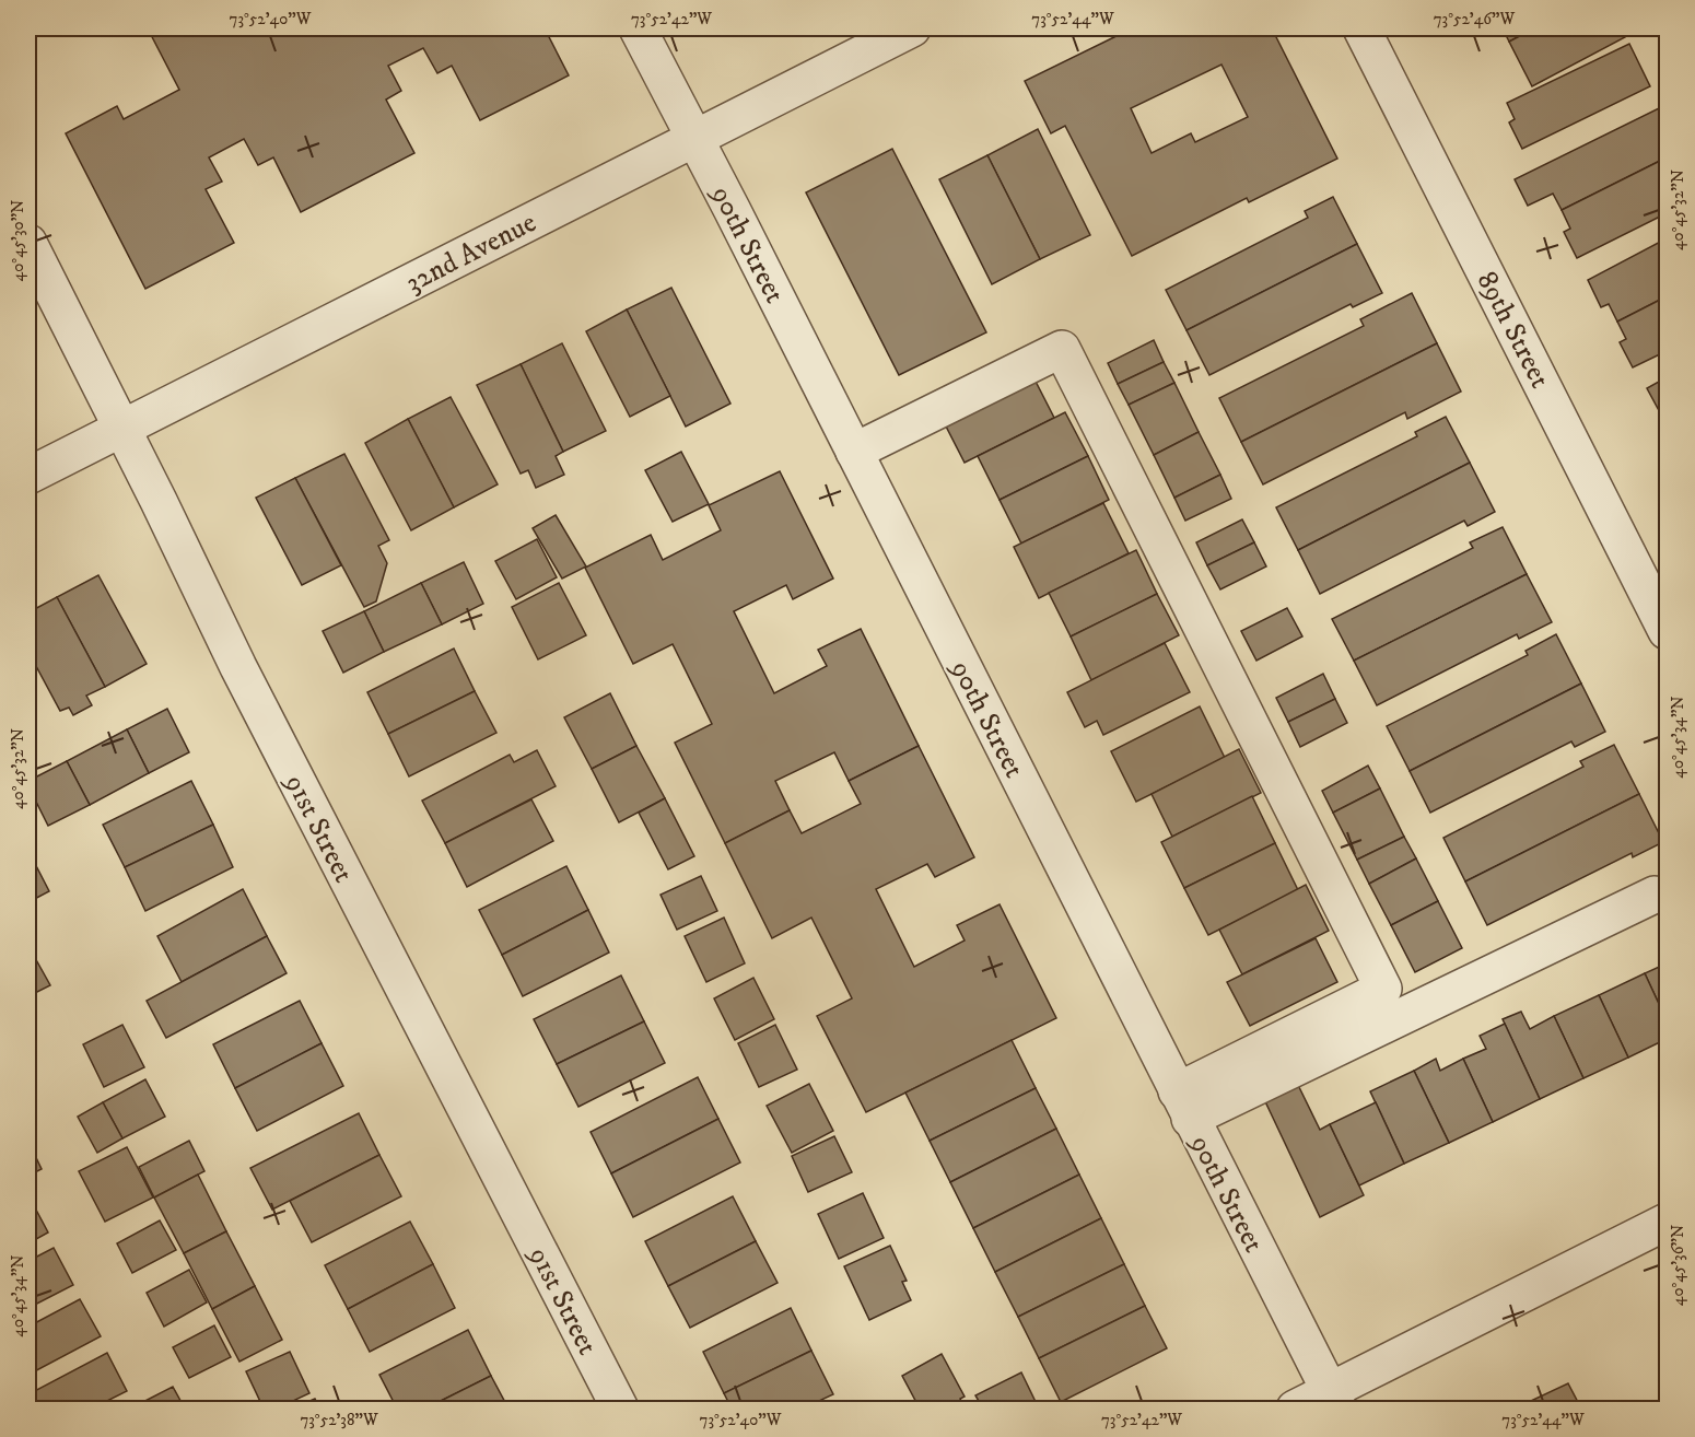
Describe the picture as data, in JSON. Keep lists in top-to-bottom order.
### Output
{
  "streets": {
    "street": [
      "90th Street",
      "32nd Avenue",
      "89th Street",
      "91st Street"
    ]
  },
  "crossings": [
    ["90th Street", "32nd Avenue"],
    ["32nd Avenue", "91st Street"]
  ],
  "coordinates": [
    "73°52'40\"W",
    "73°52'42\"W",
    "73°52'44\"W",
    "73°52'46\"W",
    "40°45'32\"N",
    "40°45'30\"N",
    "40°45'34\"N",
    "40°45'36\"N",
    "73°52'38\"W"
  ]
}
